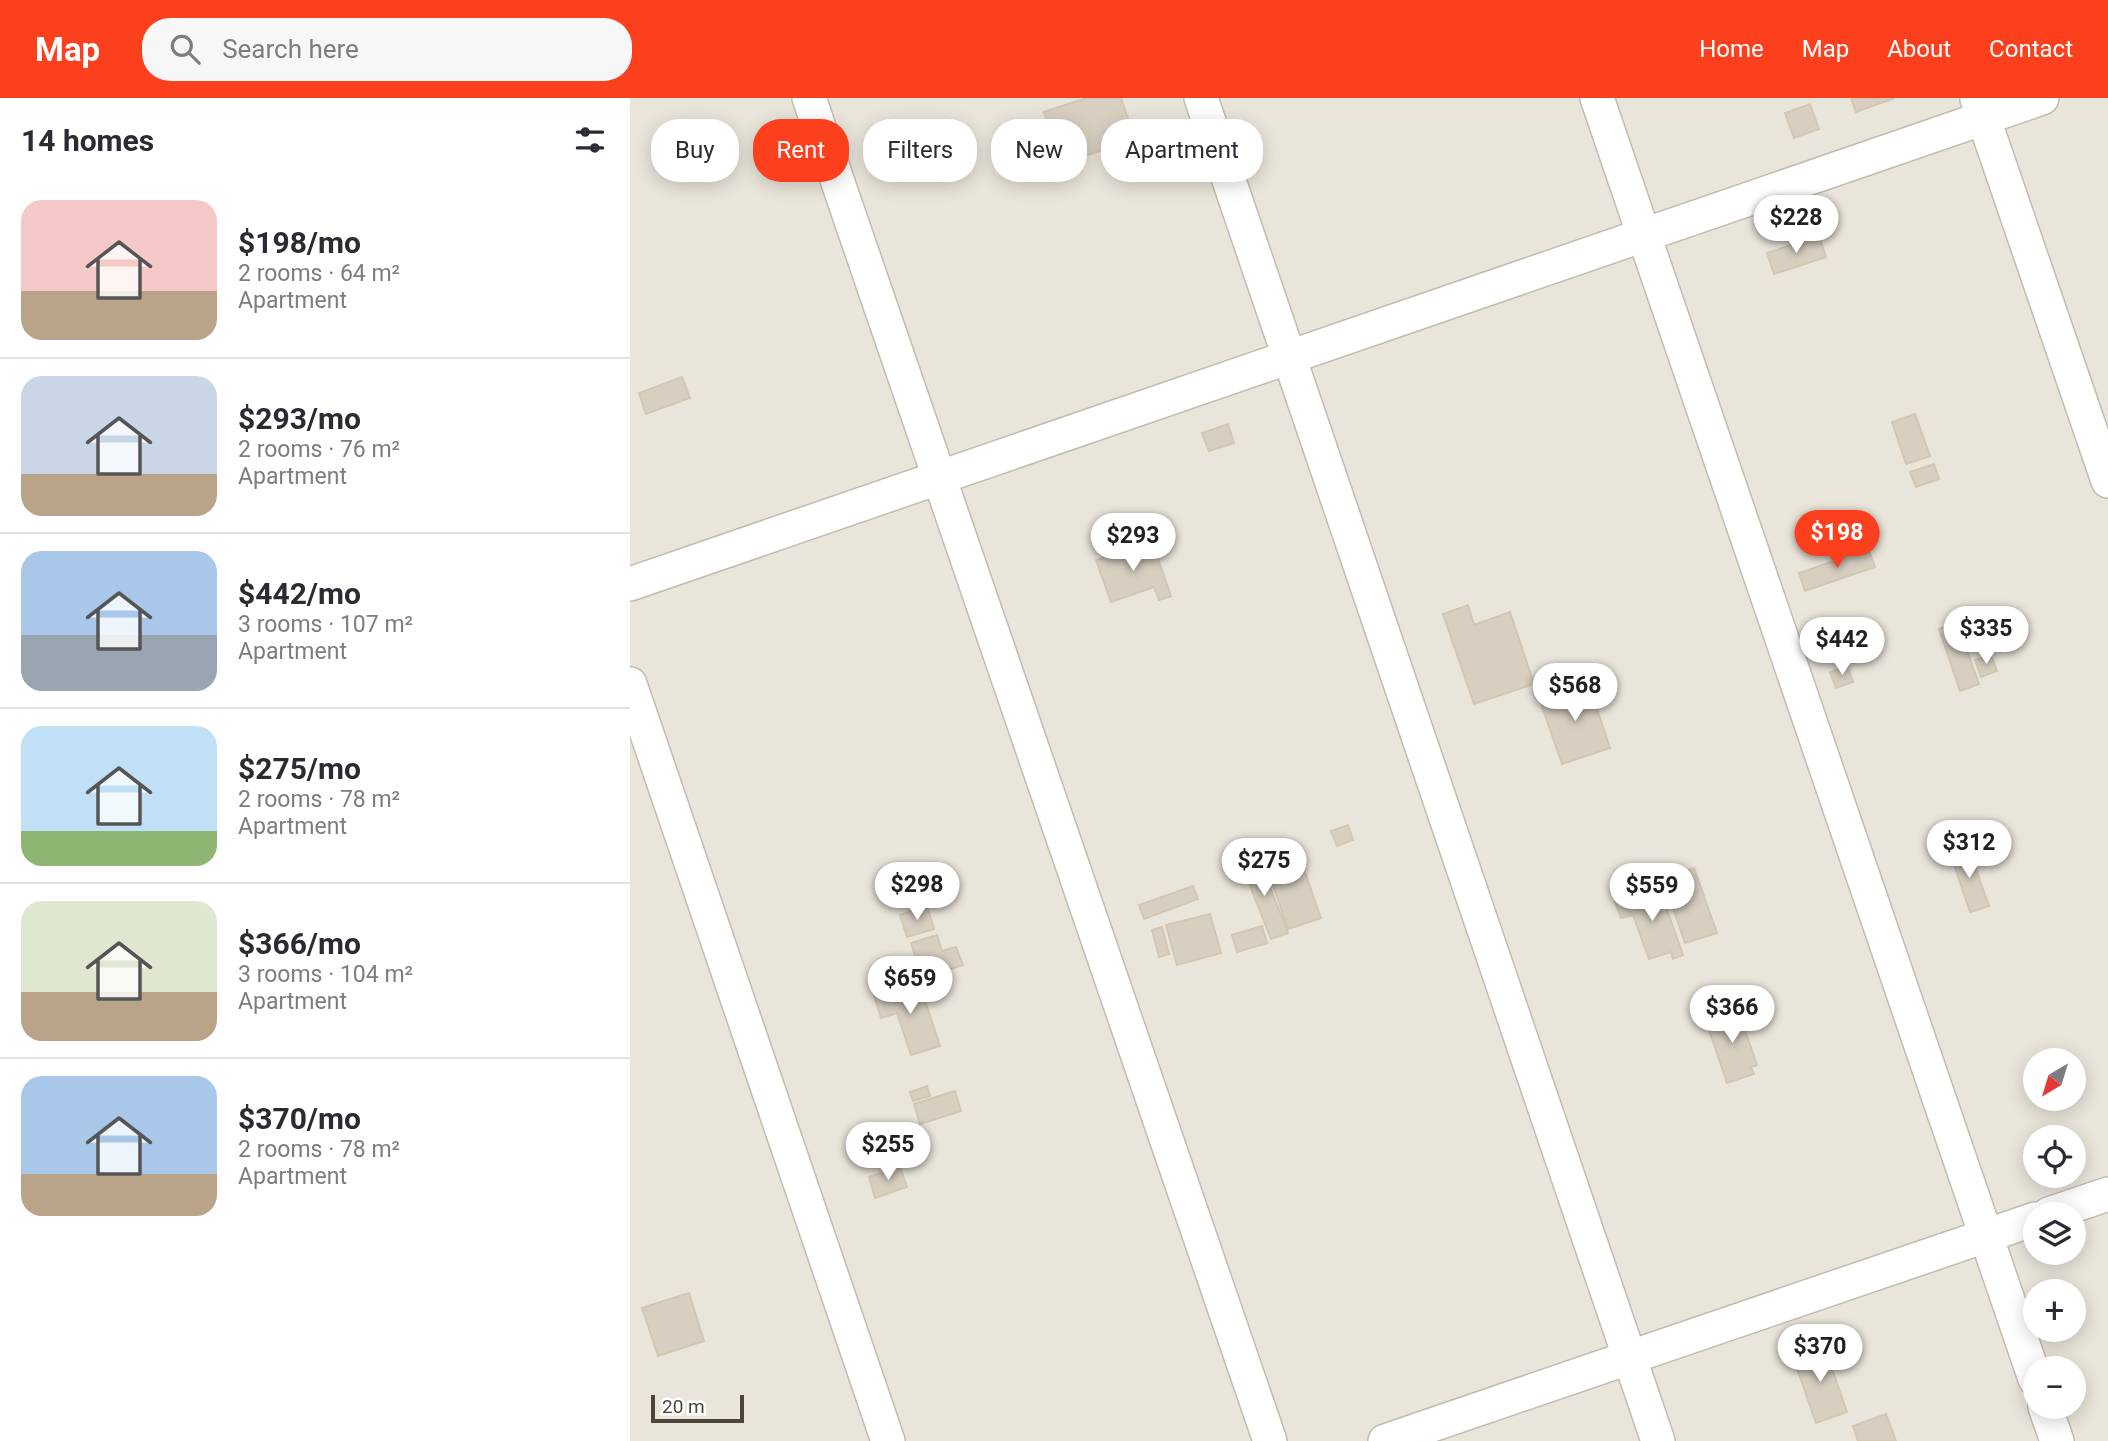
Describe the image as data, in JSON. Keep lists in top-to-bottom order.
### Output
{
  "scale_bar": "20 m",
  "north": "bottom left",
  "page": {
    "header": "Map",
    "search": "Search here",
    "nav": [
      "Home",
      "Map",
      "About",
      "Contact"
    ],
    "heading": "14 homes",
    "chip": [
      "Buy",
      "Rent",
      "Filters",
      "New",
      "Apartment"
    ],
    "list": [
      {
        "name": "$198/mo",
        "note": "2 rooms · 64 m² · Apartment"
      },
      {
        "name": "$293/mo",
        "note": "2 rooms · 76 m² · Apartment"
      },
      {
        "name": "$442/mo",
        "note": "3 rooms · 107 m² · Apartment"
      },
      {
        "name": "$275/mo",
        "note": "2 rooms · 78 m² · Apartment"
      },
      {
        "name": "$366/mo",
        "note": "3 rooms · 104 m² · Apartment"
      },
      {
        "name": "$370/mo",
        "note": "2 rooms · 78 m² · Apartment"
      }
    ],
    "price": [
      "$228",
      "$198",
      "$293",
      "$335",
      "$442",
      "$568",
      "$312",
      "$275",
      "$298",
      "$559",
      "$659",
      "$366",
      "$255",
      "$370"
    ],
    "map_buttons": ["+", "−"],
    "scale": "20 m"
  }
}
